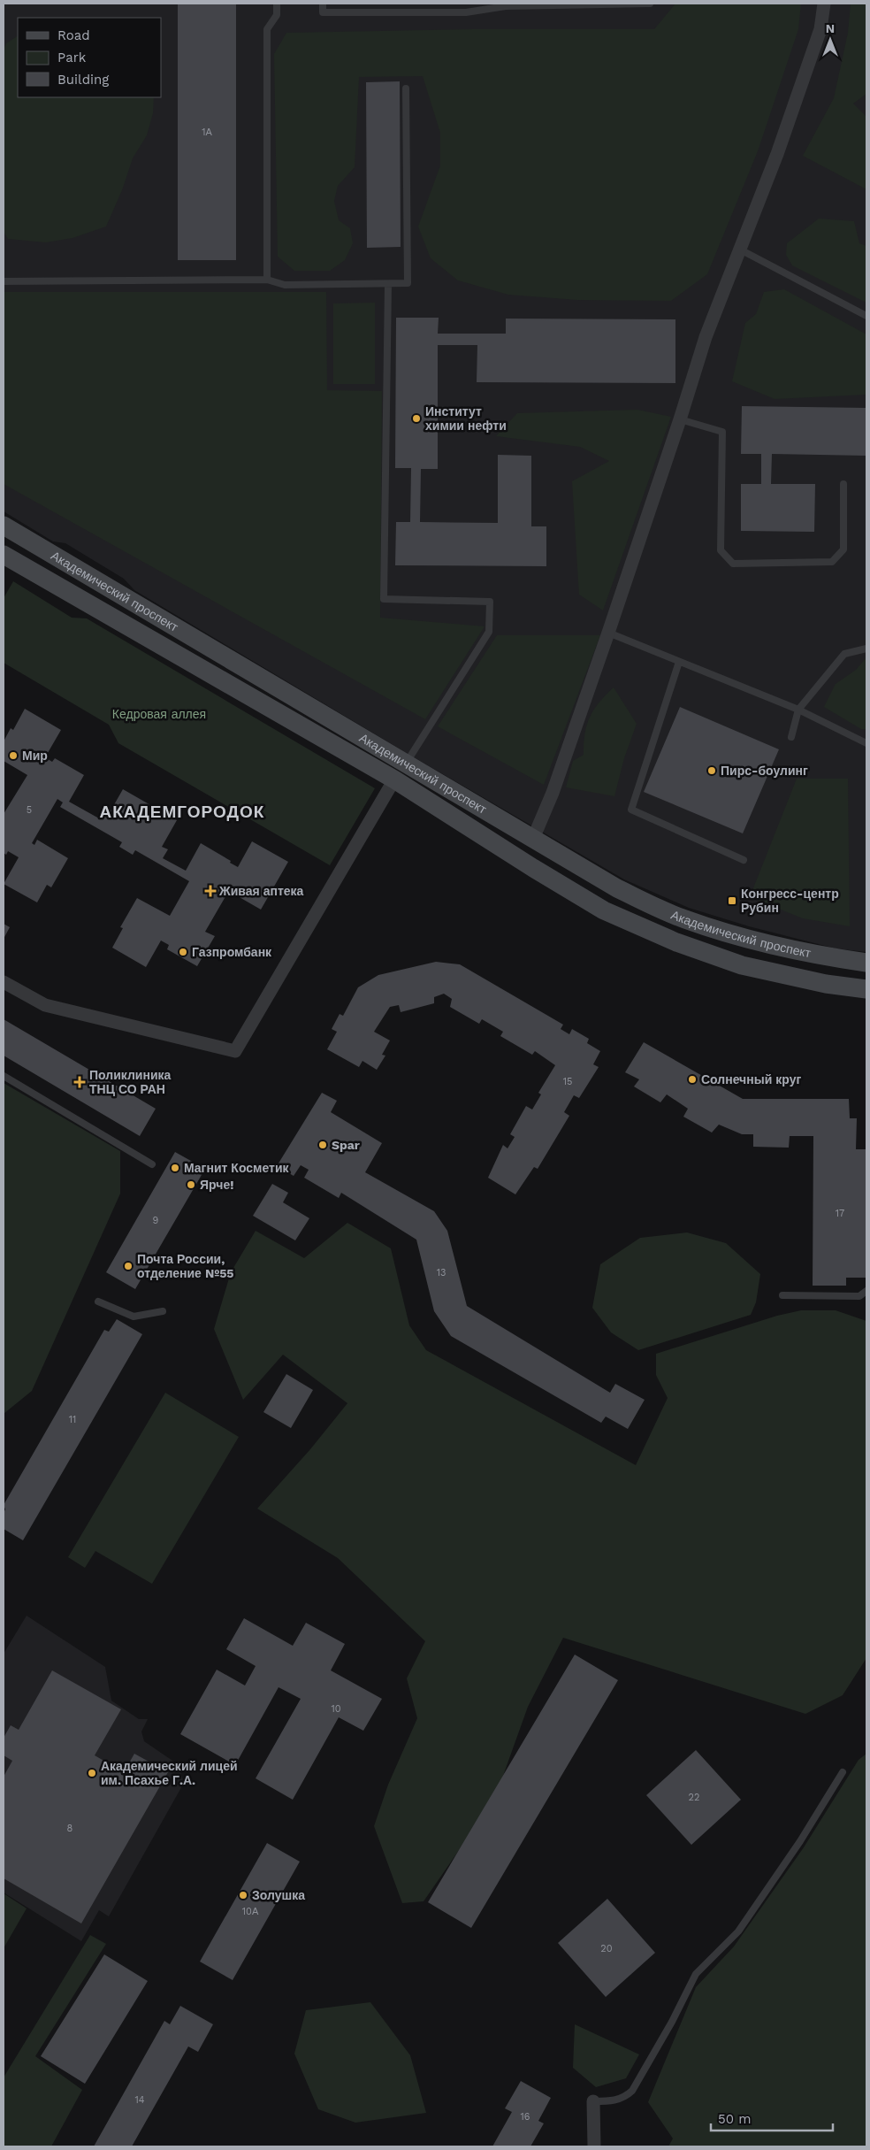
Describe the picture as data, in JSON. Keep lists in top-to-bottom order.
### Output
{
  "streets": {
    "main road": ["Академический проспект"]
  },
  "districts": ["АКАДЕМГОРОДОК"],
  "parks": ["Кедровая аллея"],
  "places": {
    "other": [
      "Институт химии нефти",
      "Мир",
      "Пирс-боулинг",
      "Газпромбанк",
      "Солнечный круг",
      "Spar",
      "Магнит Косметик",
      "Ярче!",
      "Почта России, отделение №55",
      "Академический лицей им. Псахье Г.А.",
      "Золушка"
    ],
    "health": ["Живая аптека", "Поликлиника ТНЦ СО РАН"],
    "transit": ["Конгресс-центр Рубин"]
  },
  "house_numbers": [
    "1А",
    "5",
    "15",
    "17",
    "9",
    "13",
    "11",
    "10",
    "22",
    "8",
    "10А",
    "20",
    "14",
    "16"
  ],
  "legend": ["Road", "Park", "Building"],
  "scale_bar": "50 m",
  "north": "top"
}
